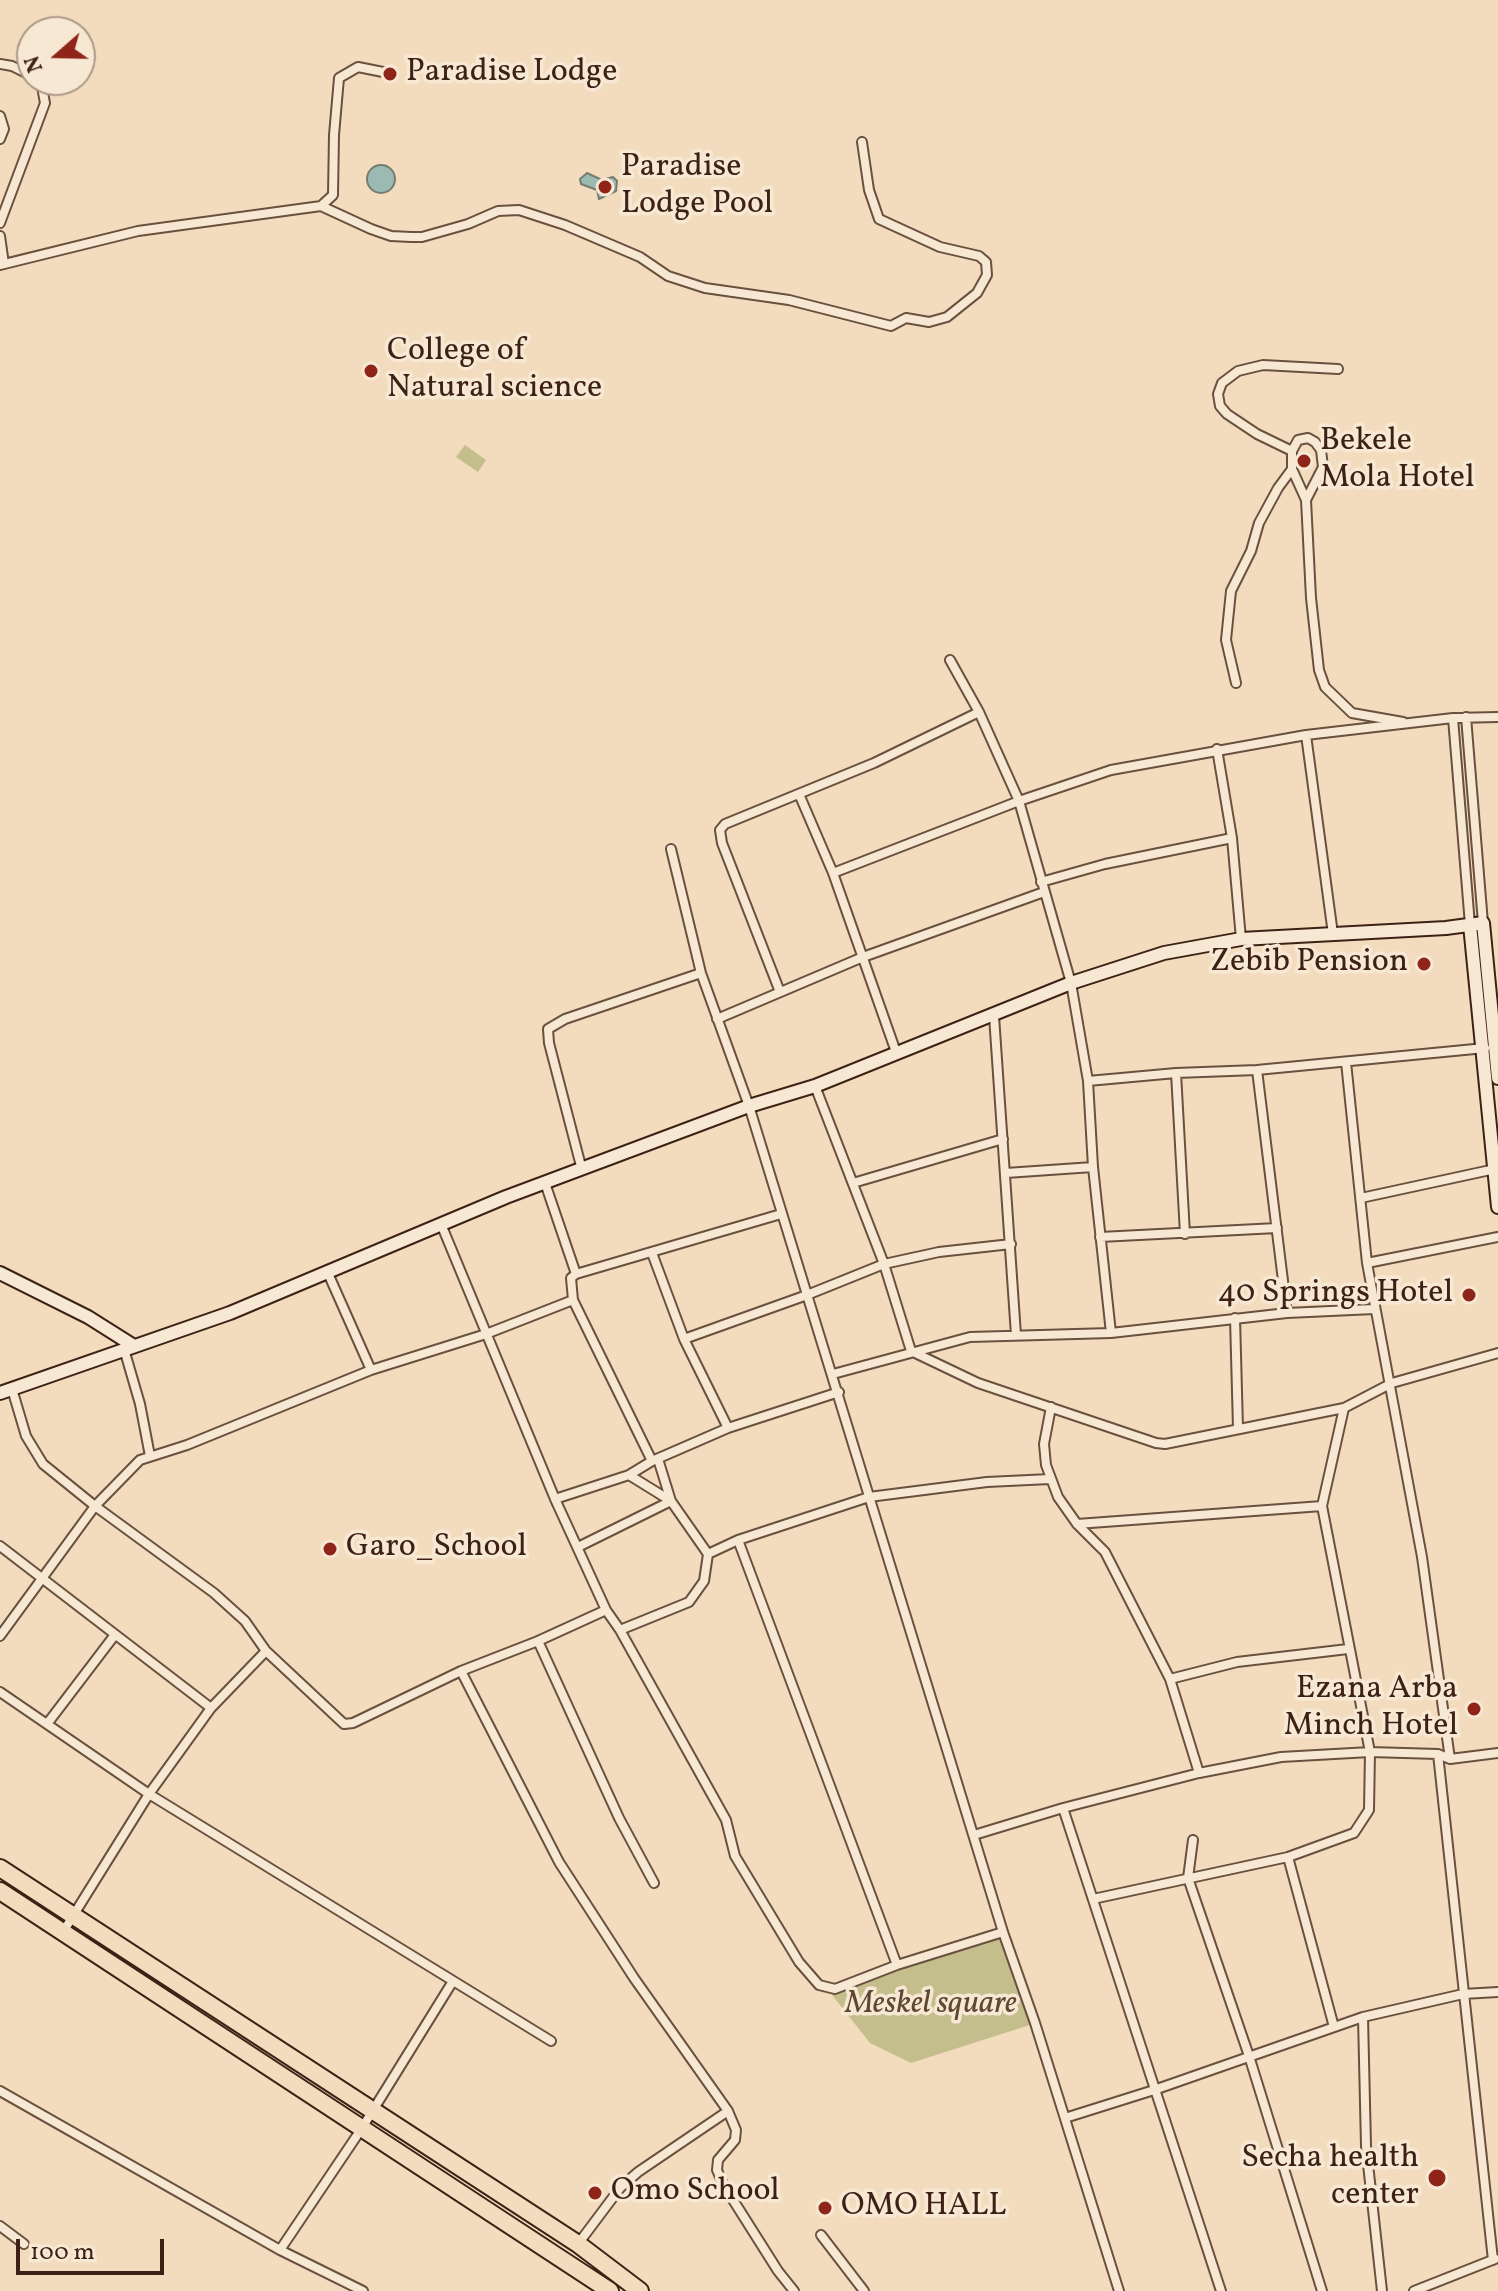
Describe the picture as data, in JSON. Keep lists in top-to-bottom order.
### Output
{
  "parks": ["Meskel square"],
  "places": [
    "Paradise Lodge",
    "Paradise Lodge Pool",
    "College of Natural science",
    "Bekele Mola Hotel",
    "Zebib Pension",
    "40 Springs Hotel",
    "Garo_School",
    "Ezana Arba Minch Hotel",
    "Secha health center",
    "Omo School",
    "OMO HALL"
  ],
  "scale_bar": "100 m",
  "north": "left"
}
